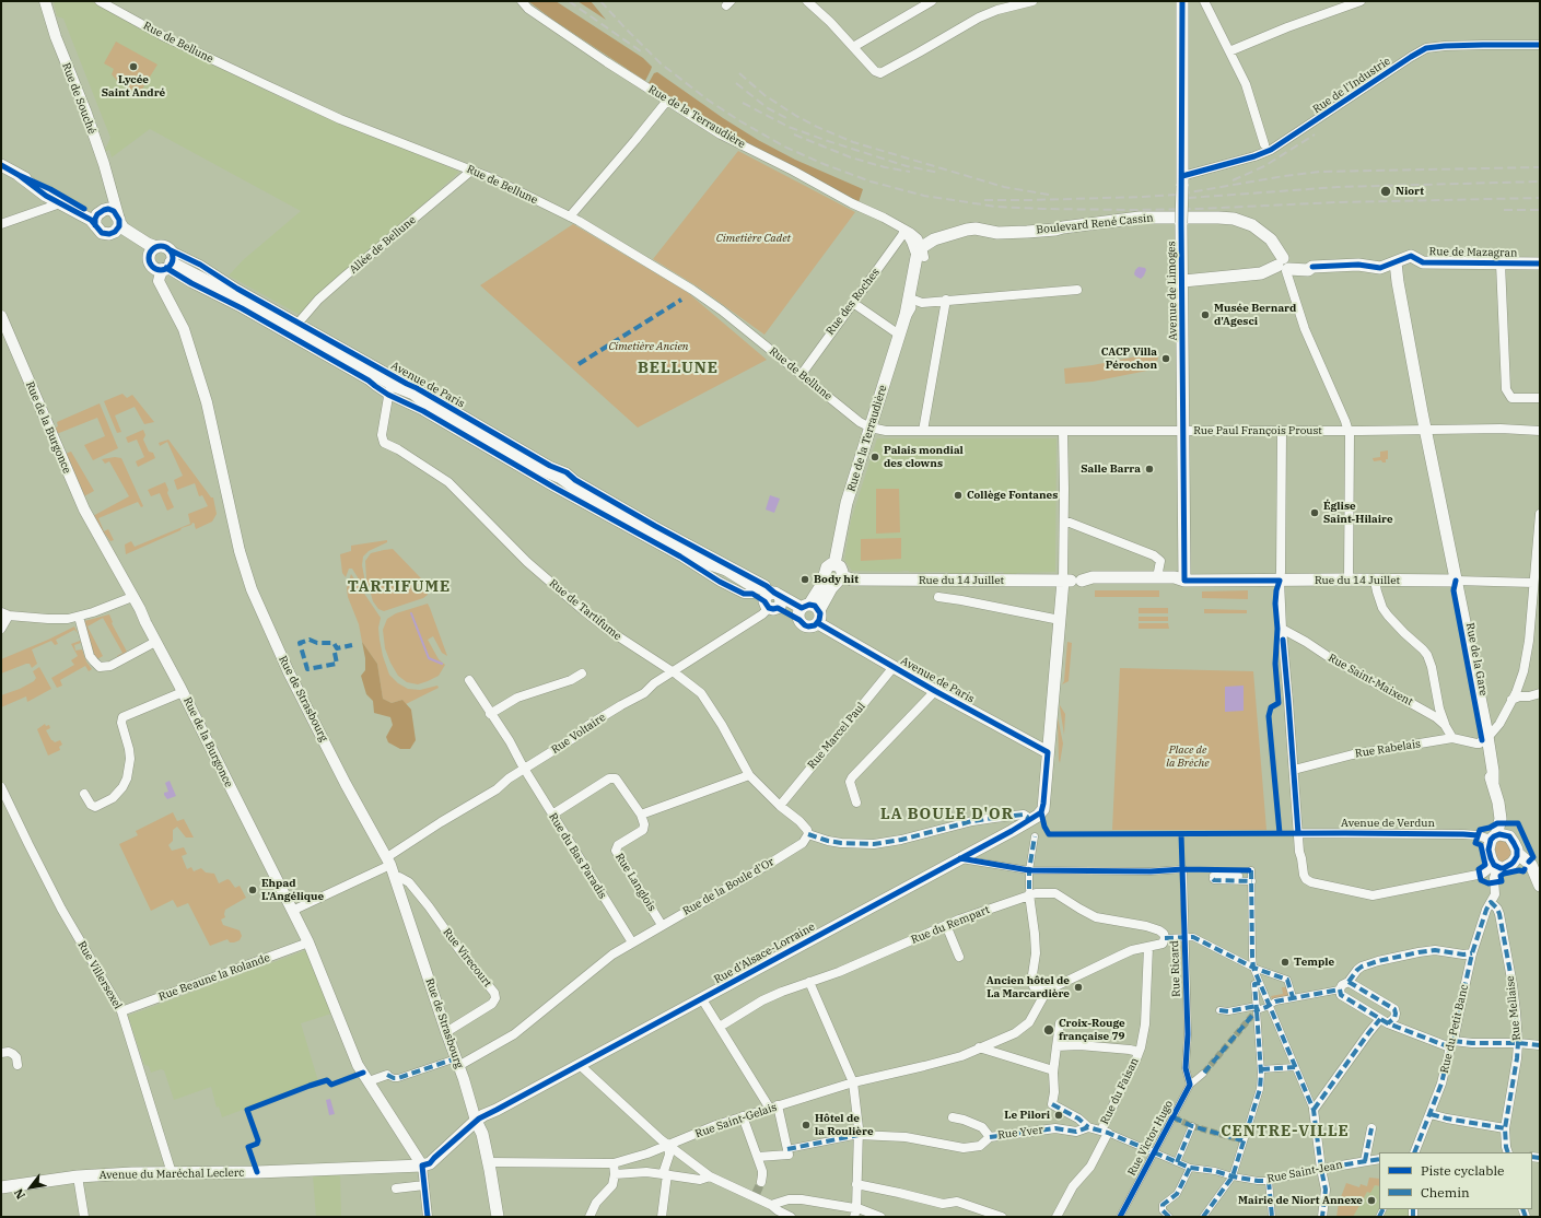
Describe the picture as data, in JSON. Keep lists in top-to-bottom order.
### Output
{
  "streets": {
    "main road": [
      "Rue de la Terraudière",
      "Boulevard René Cassin",
      "Rue de Mazagran",
      "Avenue de Limoges",
      "Avenue de Paris",
      "Rue du 14 Juillet",
      "Rue de la Gare",
      "Rue d'Alsace-Lorraine",
      "Avenue du Maréchal Leclerc"
    ],
    "street": [
      "Rue de Bellune",
      "Rue de l'Industrie",
      "Rue de Souché",
      "Allée de Bellune",
      "Rue des Roches",
      "Rue de la Burgonce",
      "Rue Paul François Proust",
      "Rue de Tartifume",
      "Rue Saint-Maixent",
      "Rue de Strasbourg",
      "Rue Voltaire",
      "Rue Marcel Paul",
      "Rue Rabelais",
      "Avenue de Verdun",
      "Rue du Bas Paradis",
      "Rue Langlois",
      "Rue de la Boule d'Or",
      "Rue du Rempart",
      "Rue Virecourt",
      "Rue Ricard",
      "Rue Villersexel",
      "Rue Beaune la Rolande",
      "Rue Mellaise",
      "Rue du Petit Banc",
      "Rue du Faisan",
      "Rue Saint-Gelais",
      "Rue Yver",
      "Rue Victor Hugo",
      "Rue Saint-Jean"
    ]
  },
  "crossings": [
    ["Rue de Bellune", "Rue de la Terraudière"],
    ["Rue de Bellune", "Allée de Bellune"],
    ["Rue de Bellune", "Rue des Roches"],
    ["Rue de Bellune", "Rue Paul François Proust"],
    ["Rue de l'Industrie", "Avenue de Limoges"],
    ["Rue de la Terraudière", "Boulevard René Cassin"],
    ["Rue de la Terraudière", "Rue des Roches"],
    ["Rue de la Terraudière", "Rue Paul François Proust"],
    ["Rue de la Terraudière", "Rue du 14 Juillet"],
    ["Boulevard René Cassin", "Rue de Mazagran"],
    ["Allée de Bellune", "Avenue de Paris"],
    ["Rue de Mazagran", "Avenue de Limoges"],
    ["Rue de Mazagran", "Rue de la Gare"],
    ["Avenue de Limoges", "Rue Paul François Proust"],
    ["Avenue de Limoges", "Rue du 14 Juillet"],
    ["Avenue de Paris", "Rue de Tartifume"],
    ["Avenue de Paris", "Rue de Strasbourg"],
    ["Avenue de Paris", "Rue Voltaire"],
    ["Avenue de Paris", "Rue Marcel Paul"],
    ["Avenue de Paris", "Rue d'Alsace-Lorraine"],
    ["Rue de la Burgonce", "Rue Voltaire"],
    ["Rue de la Burgonce", "Rue d'Alsace-Lorraine"],
    ["Rue de la Burgonce", "Rue Beaune la Rolande"],
    ["Rue de la Burgonce", "Avenue du Maréchal Leclerc"],
    ["Rue Paul François Proust", "Rue de la Gare"],
    ["Rue du 14 Juillet", "Rue de la Gare"],
    ["Rue de Tartifume", "Rue Voltaire"],
    ["Rue de Tartifume", "Rue Marcel Paul"],
    ["Rue de Tartifume", "Rue de la Boule d'Or"],
    ["Rue de la Gare", "Rue Rabelais"],
    ["Rue de la Gare", "Avenue de Verdun"],
    ["Rue Saint-Maixent", "Rue Rabelais"],
    ["Rue de Strasbourg", "Rue Voltaire"],
    ["Rue de Strasbourg", "Rue de la Boule d'Or"],
    ["Rue de Strasbourg", "Rue d'Alsace-Lorraine"],
    ["Rue de Strasbourg", "Rue Virecourt"],
    ["Rue Voltaire", "Rue du Bas Paradis"],
    ["Rue du Bas Paradis", "Rue de la Boule d'Or"],
    ["Rue Langlois", "Rue de la Boule d'Or"],
    ["Rue d'Alsace-Lorraine", "Avenue du Maréchal Leclerc"],
    ["Rue Ricard", "Rue Victor Hugo"],
    ["Rue Villersexel", "Rue Beaune la Rolande"],
    ["Rue Villersexel", "Avenue du Maréchal Leclerc"],
    ["Rue Mellaise", "Rue du Petit Banc"],
    ["Rue du Faisan", "Rue Yver"],
    ["Rue du Faisan", "Rue Saint-Jean"],
    ["Rue Yver", "Rue Saint-Jean"],
    ["Rue Victor Hugo", "Rue Saint-Jean"]
  ],
  "districts": [
    "BELLUNE",
    "TARTIFUME",
    "LA BOULE D'OR",
    "CENTRE-VILLE"
  ],
  "parks": ["Cimetière Cadet", "Cimetière Ancien", "Place de la Brèche"],
  "places": [
    "Lycée Saint André",
    "Niort",
    "Musée Bernard d'Agesci",
    "CACP Villa Pérochon",
    "Palais mondial des clowns",
    "Salle Barra",
    "Collège Fontanes",
    "Église Saint-Hilaire",
    "Body hit",
    "Ehpad L'Angélique",
    "Temple",
    "Ancien hôtel de La Marcardière",
    "Croix-Rouge française 79",
    "Le Pilori",
    "Hôtel de la Roulière",
    "Mairie de Niort Annexe"
  ],
  "legend": ["Piste cyclable", "Chemin"],
  "north": "bottom left"
}
